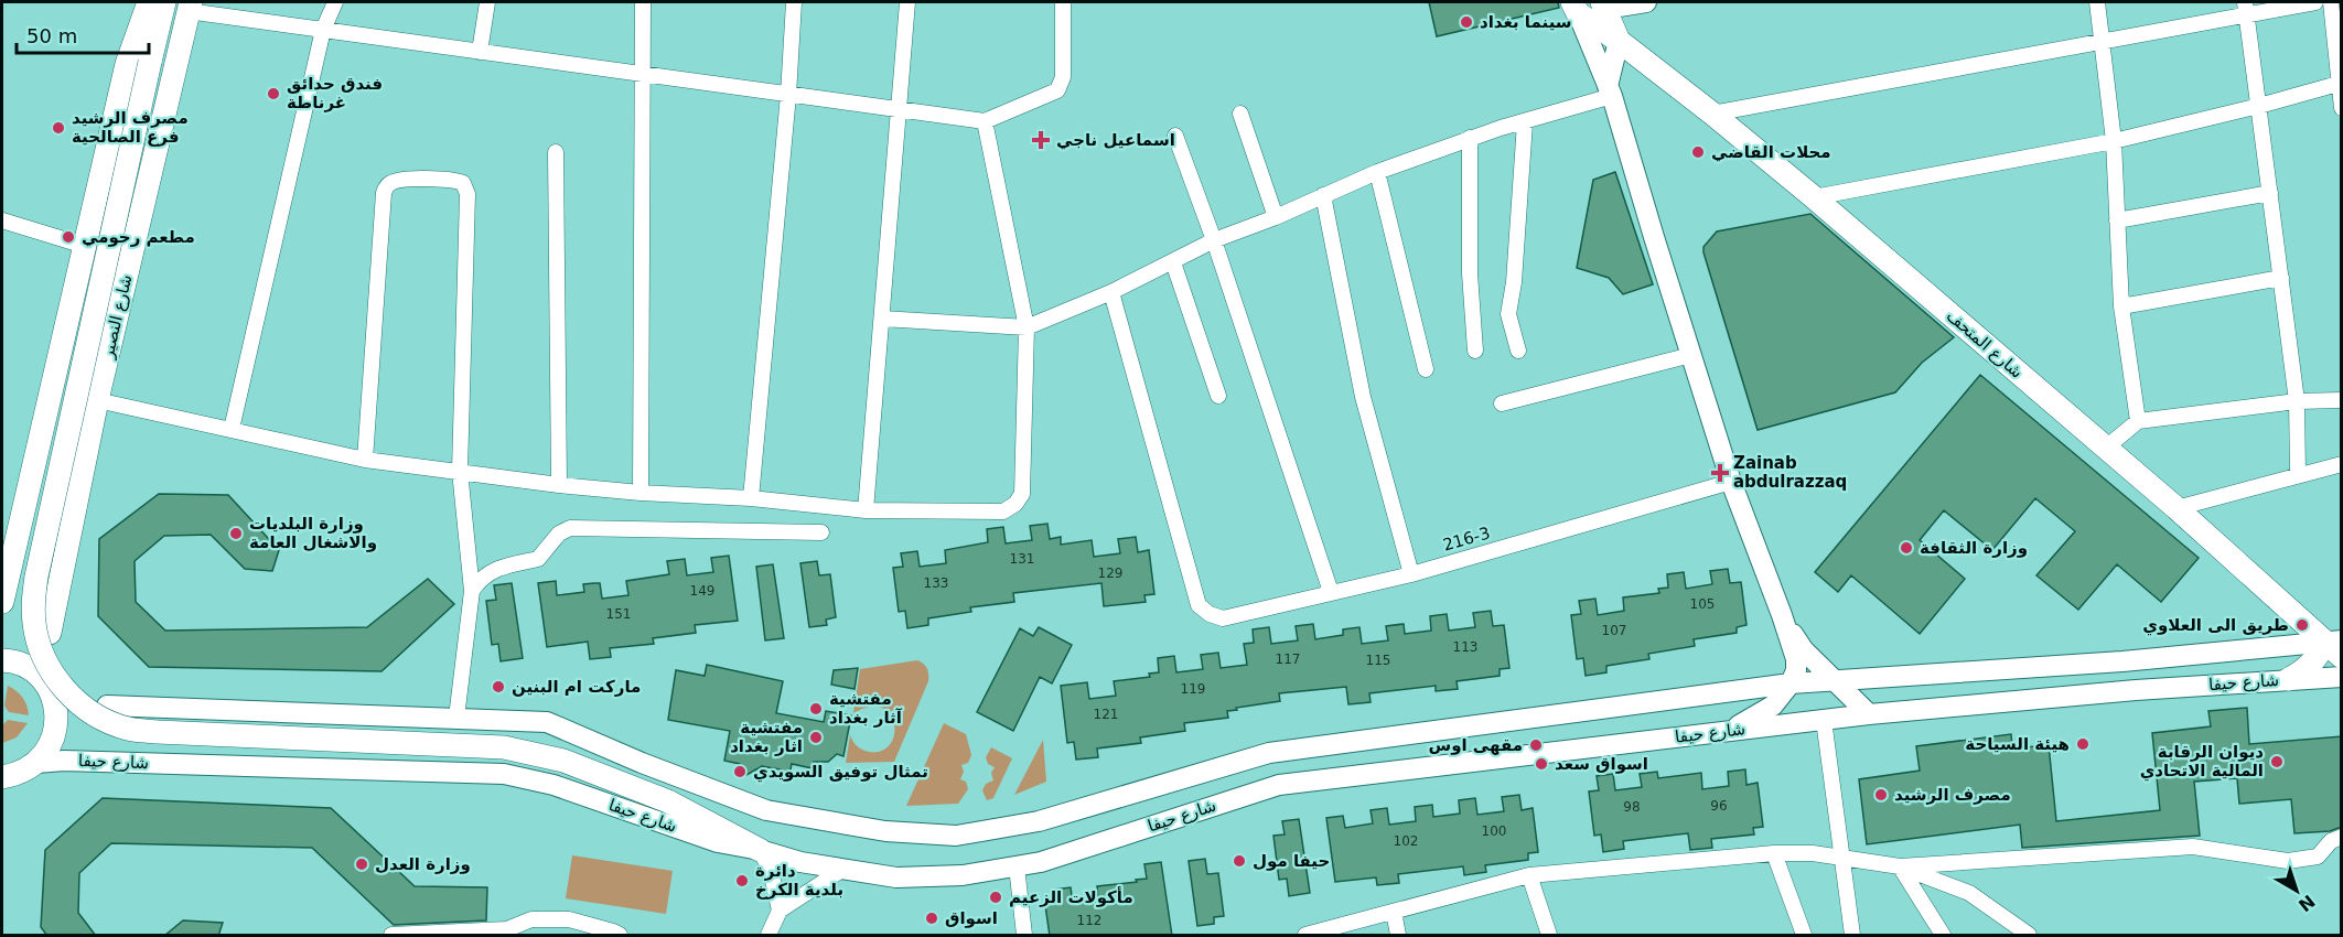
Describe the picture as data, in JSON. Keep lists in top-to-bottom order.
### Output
{
  "streets": {
    "main road": ["شارع النصیر", "شارع المتحف", "شارع حيفا"],
    "street": ["216-3"]
  },
  "crossings": [
    ["شارع المتحف", "216-3"],
    ["شارع المتحف", "شارع حيفا"]
  ],
  "places": {
    "other": [
      "سينما بغداد",
      "فندق حدائق غرناطة",
      "مصرف الرشيد فرع الصالحية",
      "محلات القاضي",
      "مطعم رحومي",
      "وزارة البلديات والاشغال العامة",
      "وزارة الثقافة",
      "طريق الى العلاوي",
      "ماركت ام البنين",
      "مفتشية آثار بغداد",
      "مفتشية اثار بغداد",
      "هيئة السياحة",
      "مقهى اوس",
      "ديوان الرقابة المالية الاتحادي",
      "اسواق سعد",
      "تمثال توفيق السويدي",
      "مصرف الرشيد",
      "حيفا مول",
      "وزارة العدل",
      "دائرة بلدية الكرخ",
      "مأكولات الزعيم",
      "اسواق"
    ],
    "health": ["اسماعيل ناجي", "Zainab abdulrazzaq"]
  },
  "house_numbers": [
    "131",
    "129",
    "133",
    "149",
    "105",
    "151",
    "107",
    "113",
    "117",
    "115",
    "119",
    "121",
    "96",
    "98",
    "100",
    "102",
    "112"
  ],
  "scale_bar": "50 m",
  "north": "bottom right"
}
